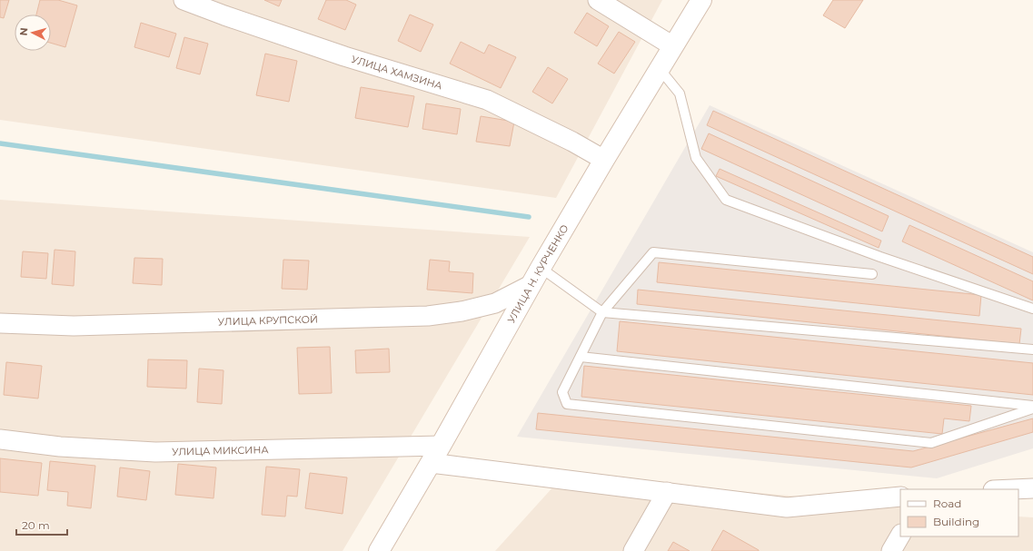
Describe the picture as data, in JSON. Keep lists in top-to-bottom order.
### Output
{
  "streets": {
    "main road": ["УЛИЦА Н. КУРЧЕНКО"],
    "street": ["УЛИЦА ХАМЗИНА", "УЛИЦА КРУПСКОЙ", "УЛИЦА МИКСИНА"]
  },
  "crossings": [
    ["УЛИЦА ХАМЗИНА", "УЛИЦА Н. КУРЧЕНКО"],
    ["УЛИЦА Н. КУРЧЕНКО", "УЛИЦА КРУПСКОЙ"],
    ["УЛИЦА Н. КУРЧЕНКО", "УЛИЦА МИКСИНА"]
  ],
  "legend": ["Road", "Building"],
  "scale_bar": "20 m",
  "north": "left"
}
